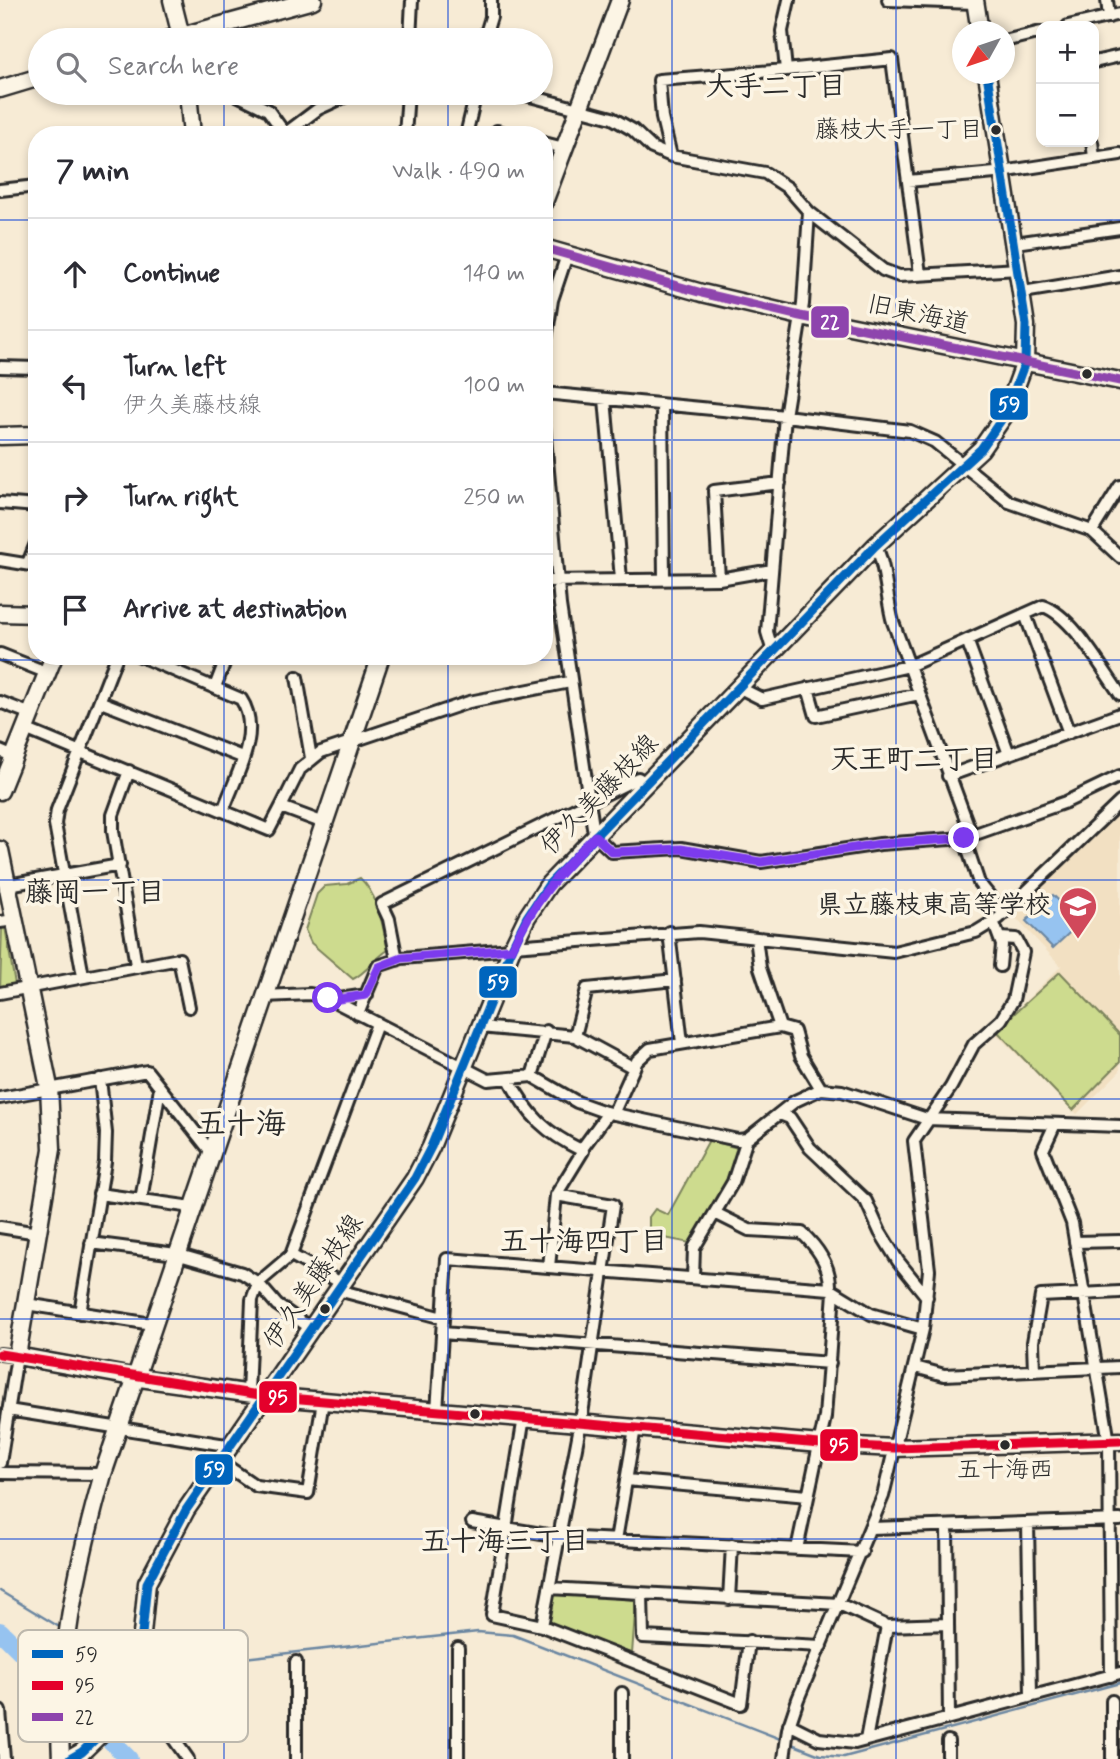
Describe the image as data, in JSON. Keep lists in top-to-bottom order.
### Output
{
  "streets": {
    "main road": ["旧東海道", "伊久美藤枝線"]
  },
  "crossings": [
    ["旧東海道", "伊久美藤枝線"]
  ],
  "districts": [
    "大手二丁目",
    "天王町二丁目",
    "藤岡一丁目",
    "五十海",
    "五十海四丁目",
    "五十海三丁目"
  ],
  "places": {
    "other": ["藤枝大手一丁目", "五十海西"],
    "school or university": ["県立藤枝東高等学校"]
  },
  "lines": ["transit line 59", "transit line 22", "transit line 95"],
  "legend": ["59", "95", "22"],
  "north": "bottom left",
  "page": {
    "map_buttons": ["+", "−"],
    "search": "Search here",
    "heading": ["7 min", "Walk · 490 m"],
    "list": [
      ["Continue", "140 m"],
      ["Turn left", "伊久美藤枝線", "100 m"],
      ["Turn right", "250 m"],
      "Arrive at destination"
    ]
  }
}
